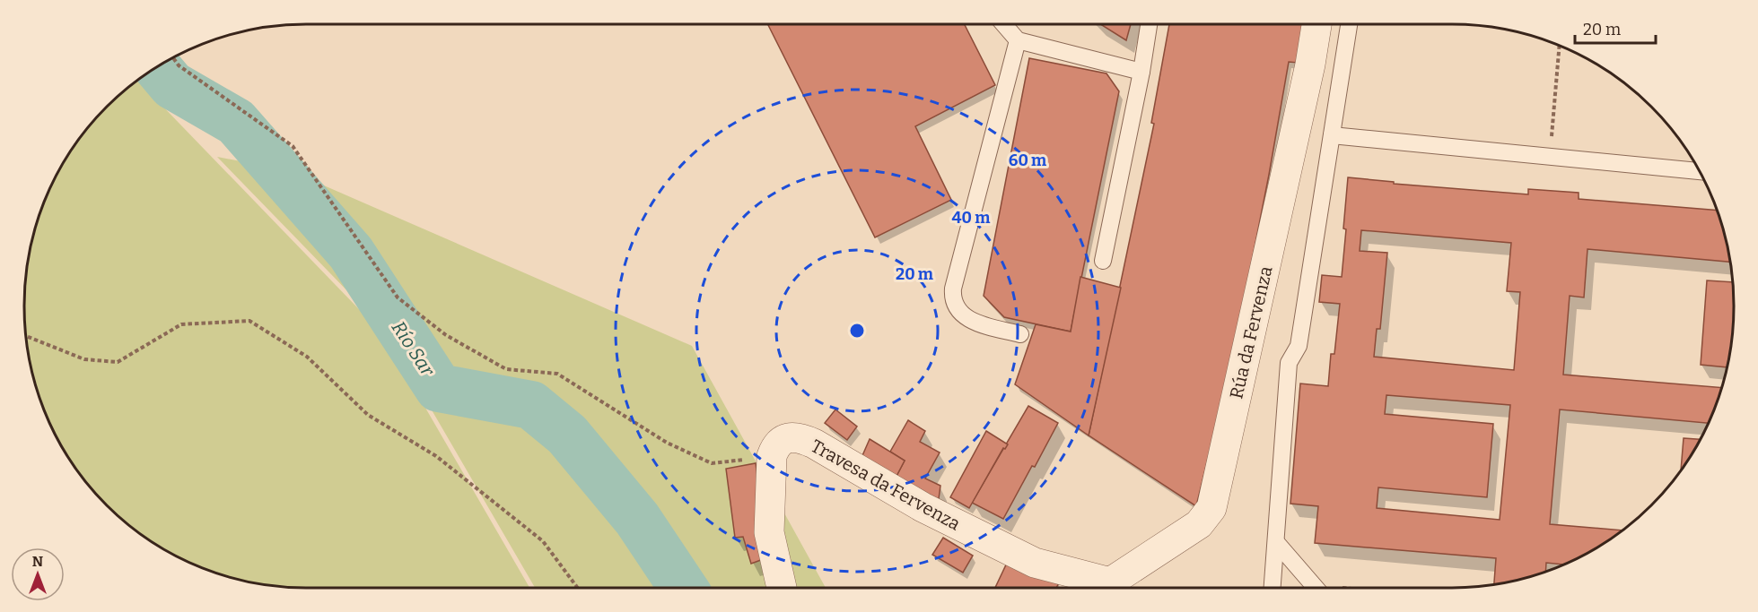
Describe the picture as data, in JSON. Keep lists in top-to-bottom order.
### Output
{
  "streets": {
    "street": ["Rúa da Fervenza", "Travesa da Fervenza"]
  },
  "water": ["Río Sar"],
  "scale_bar": "20 m",
  "north": "top",
  "rings": ["60 m", "40 m", "20 m"]
}
